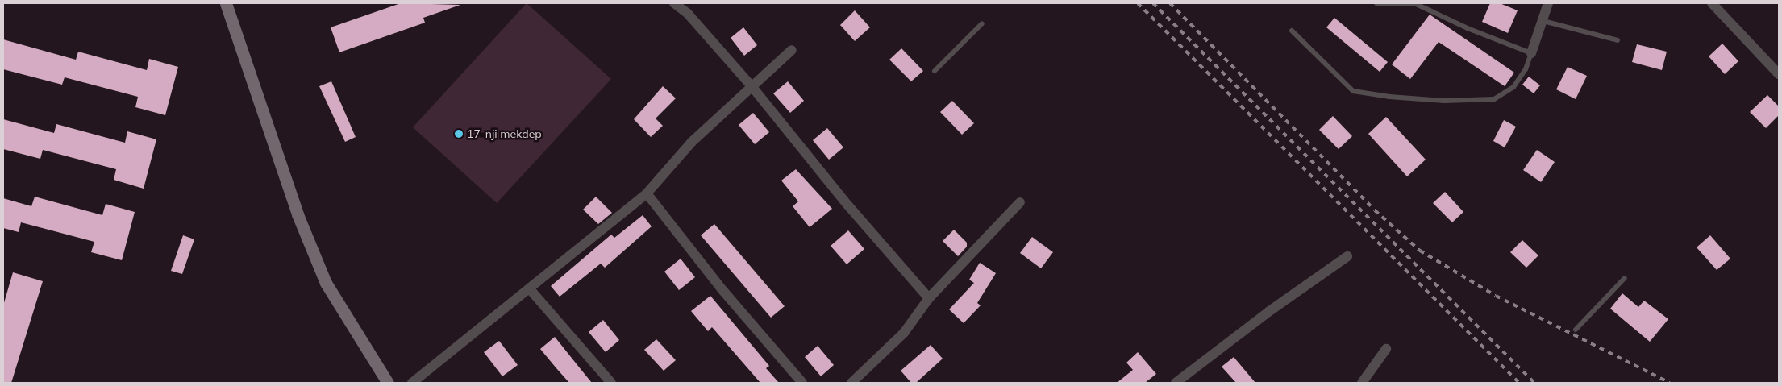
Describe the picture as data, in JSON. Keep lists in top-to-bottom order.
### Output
{
  "places": ["17-nji mekdep"]
}
